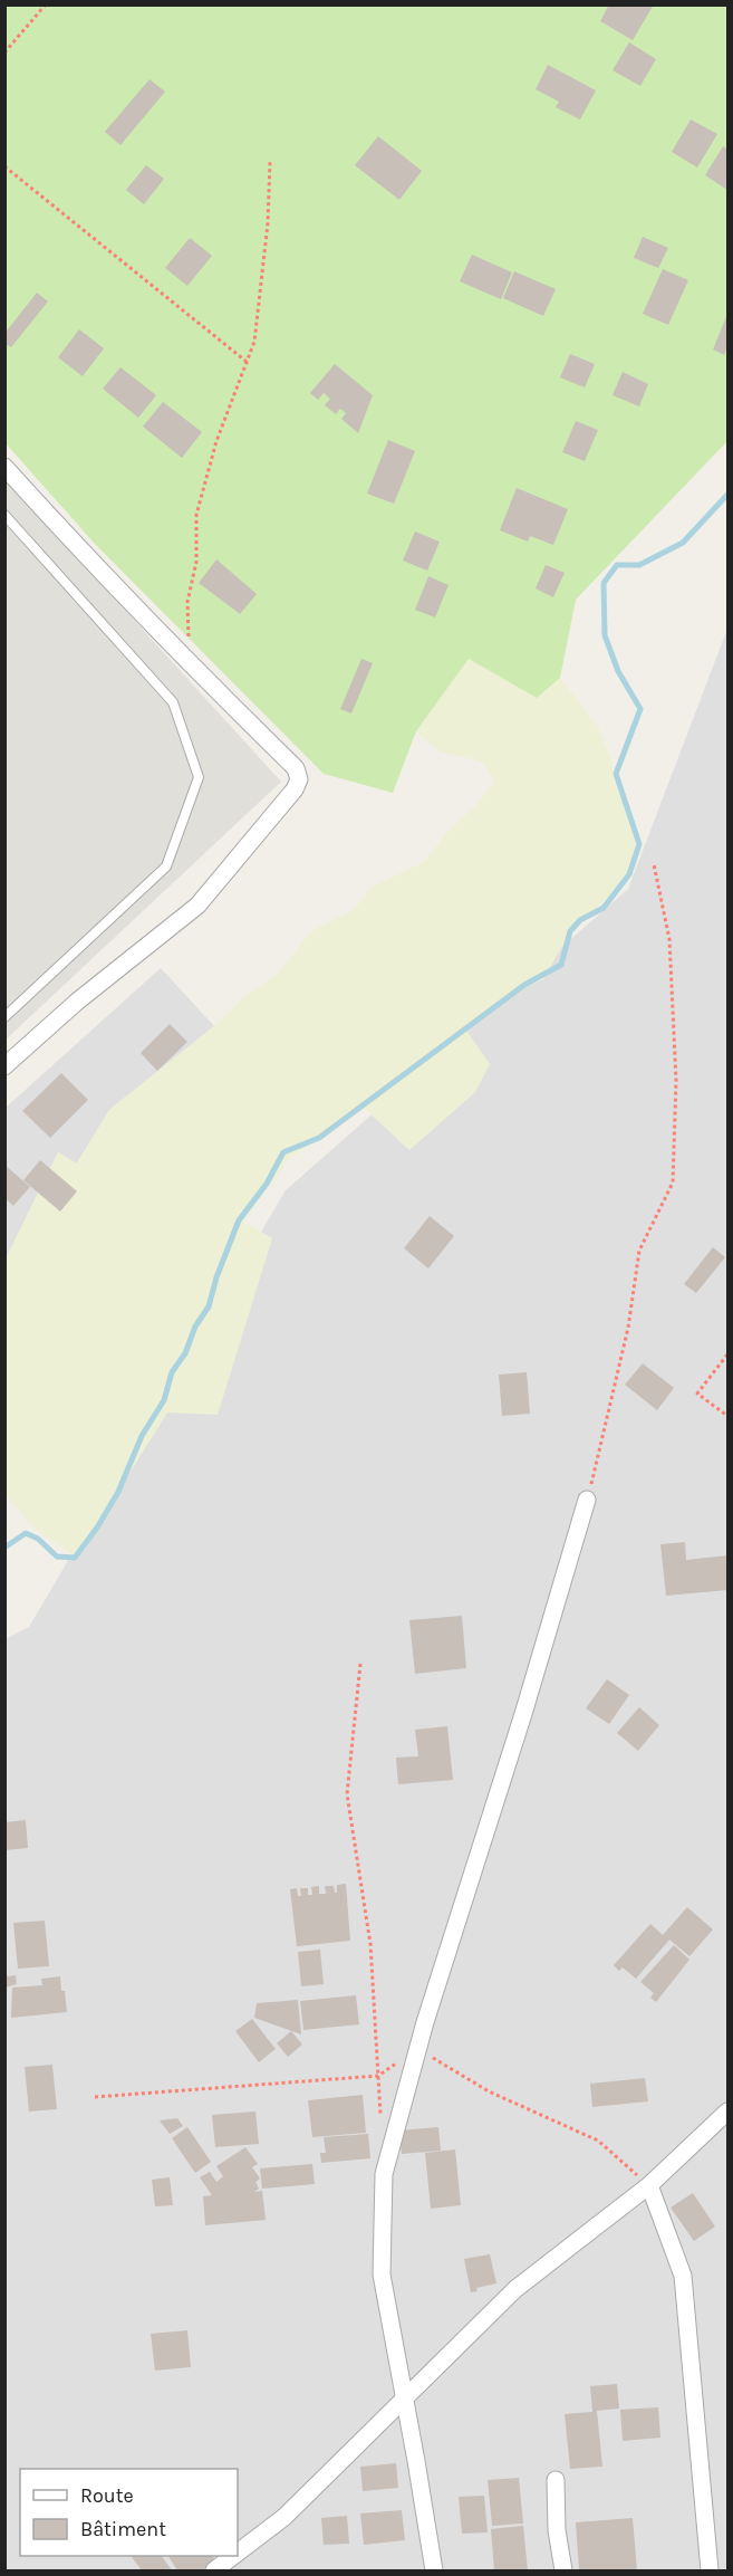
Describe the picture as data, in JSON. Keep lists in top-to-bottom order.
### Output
{
  "legend": ["Route", "Bâtiment"]
}
